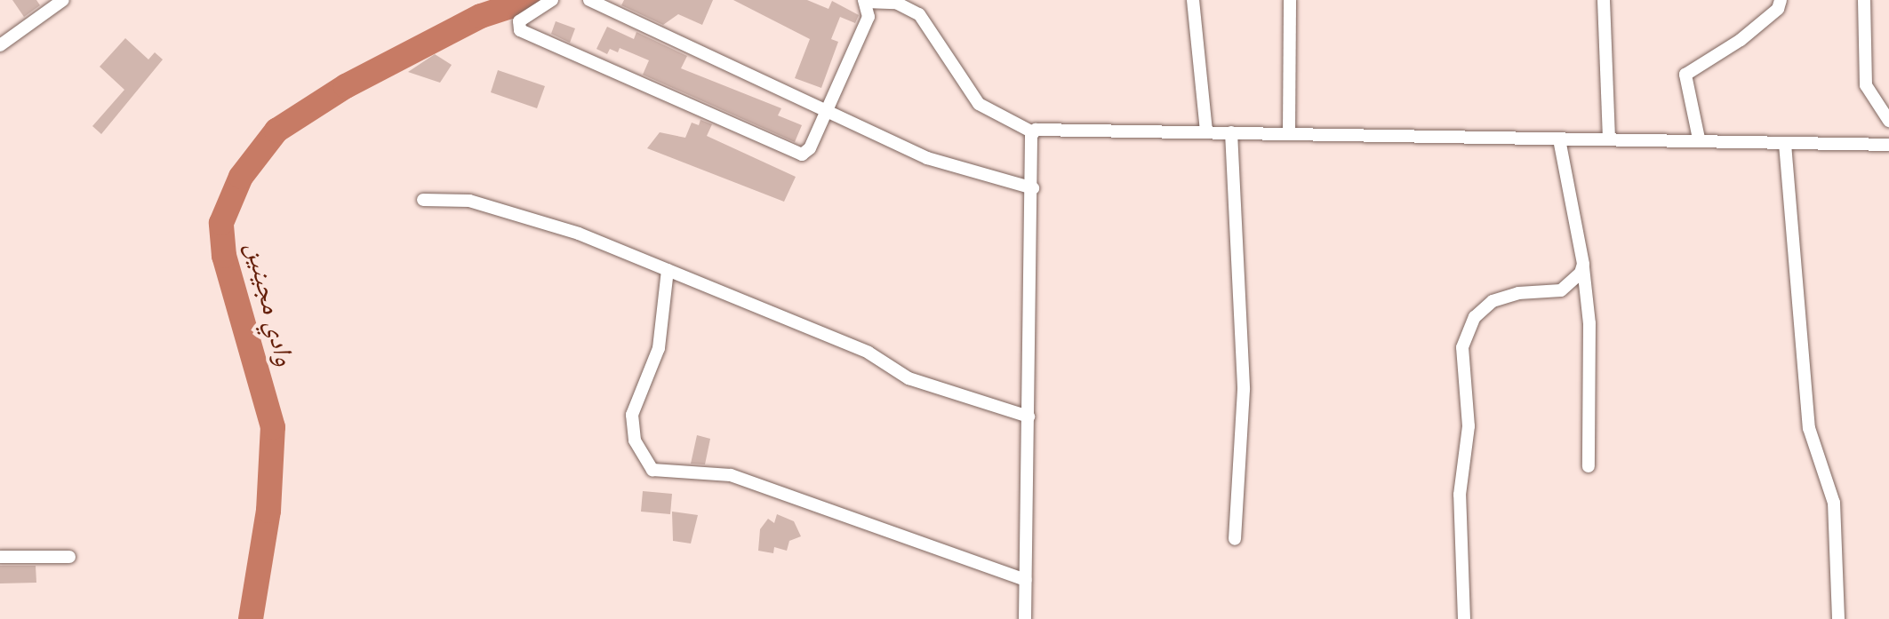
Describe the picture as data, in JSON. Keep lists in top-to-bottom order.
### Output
{
  "water": ["وادي مجينين"]
}
